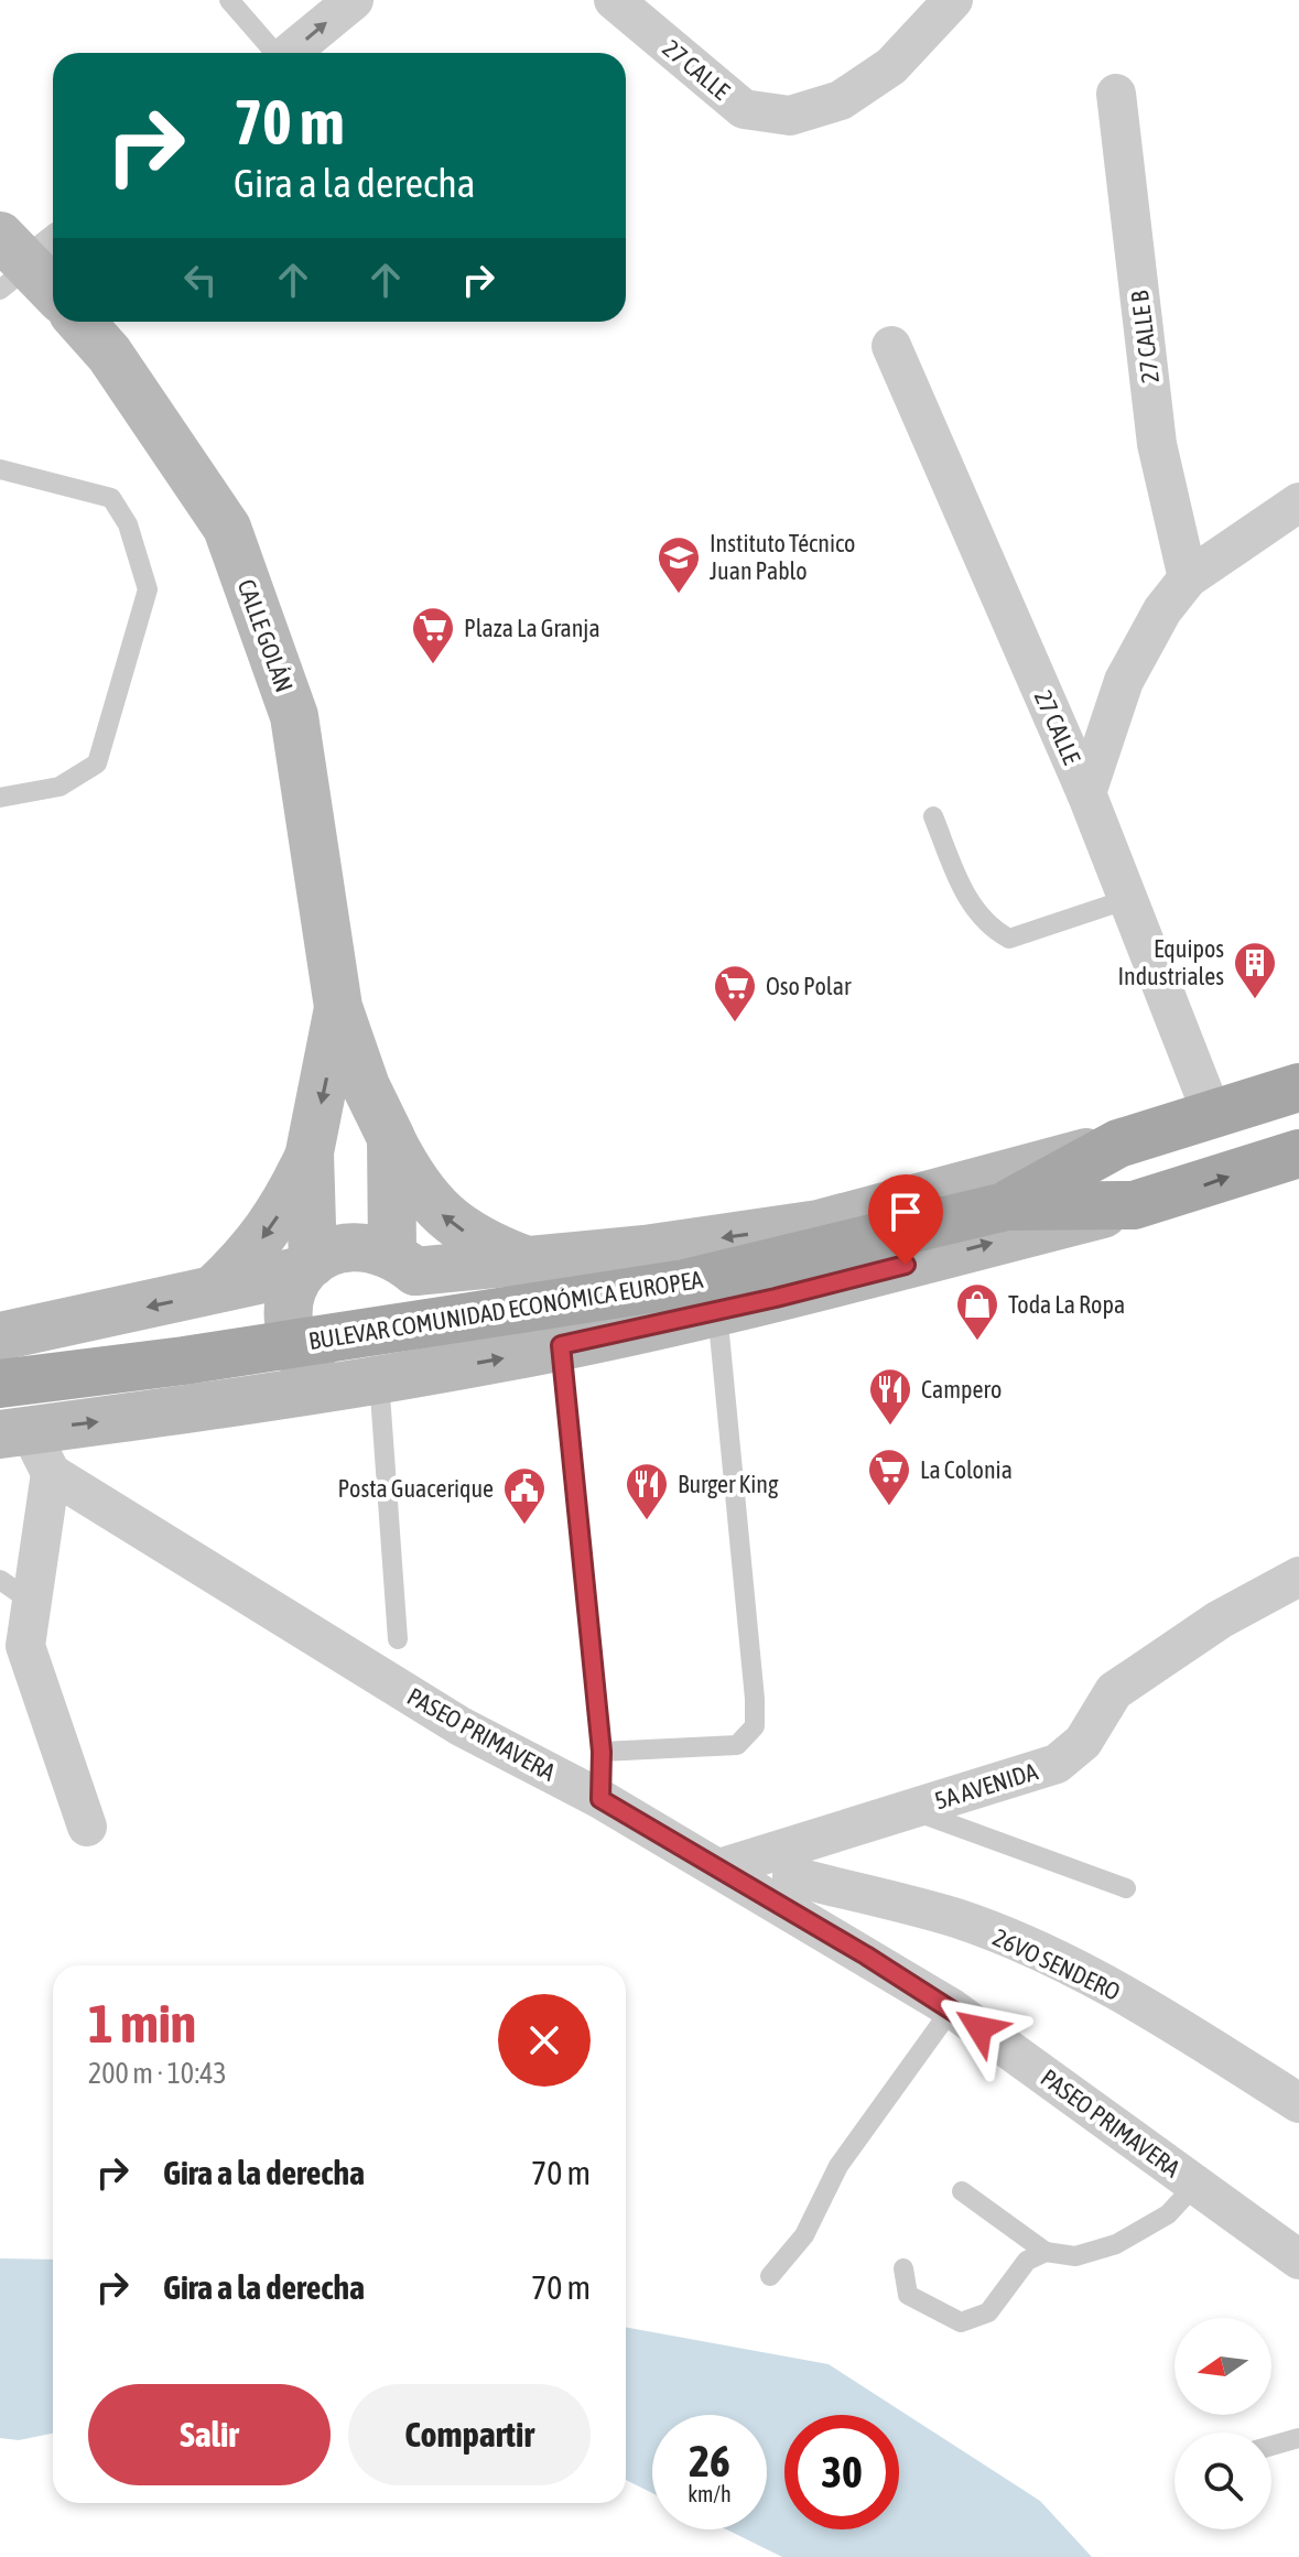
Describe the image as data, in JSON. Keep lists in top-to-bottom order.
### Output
{
  "streets": {
    "main road": ["CALLE GOLÁN", "BULEVAR COMUNIDAD ECONÓMICA EUROPEA"],
    "street": [
      "27 CALLE",
      "27 CALLE B",
      "PASEO PRIMAVERA",
      "5A AVENIDA",
      "26VO SENDERO"
    ]
  },
  "crossings": [
    ["27 CALLE", "BULEVAR COMUNIDAD ECONÓMICA EUROPEA"],
    ["CALLE GOLÁN", "BULEVAR COMUNIDAD ECONÓMICA EUROPEA"],
    ["BULEVAR COMUNIDAD ECONÓMICA EUROPEA", "PASEO PRIMAVERA"],
    ["PASEO PRIMAVERA", "5A AVENIDA"],
    ["5A AVENIDA", "26VO SENDERO"]
  ],
  "places": {
    "school or university": ["Instituto Técnico Juan Pablo"],
    "supermarket": ["Plaza La Granja", "Oso Polar", "La Colonia"],
    "building": ["Equipos Industriales"],
    "shop": ["Toda La Ropa"],
    "restaurant": ["Campero", "Burger King"],
    "public building": ["Posta Guacerique"]
  },
  "north": "left",
  "page": {
    "turn": ["70 m", "Gira a la derecha"],
    "heading": ["1 min", "200 m · 10:43"],
    "list": [
      {
        "name": "Gira a la derecha",
        "value": "70 m"
      },
      {
        "name": "Gira a la derecha",
        "value": "70 m"
      }
    ],
    "buttons": ["Salir", "Compartir"],
    "speed": "26 km/h",
    "limit": "30"
  }
}
